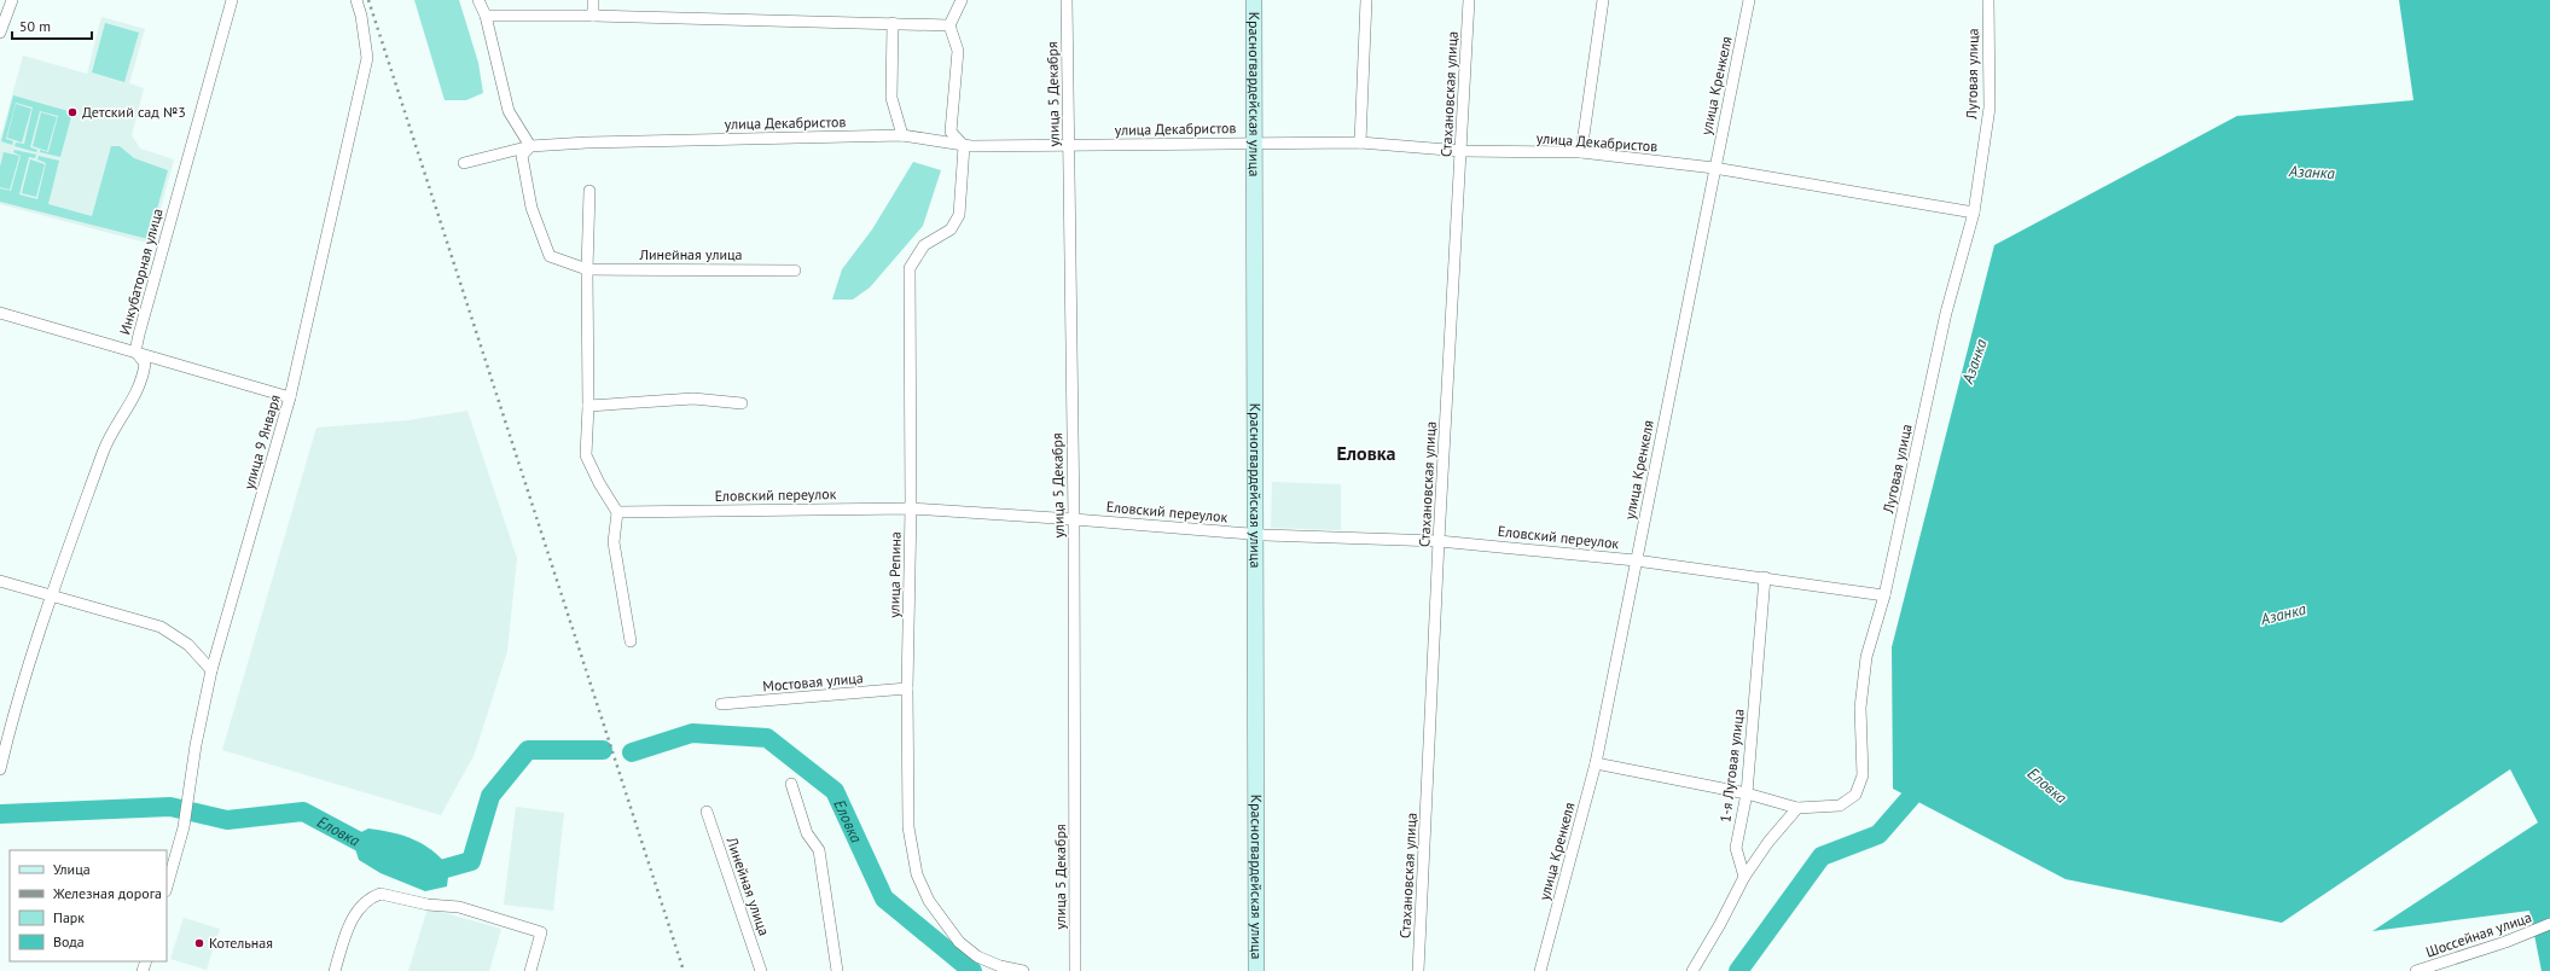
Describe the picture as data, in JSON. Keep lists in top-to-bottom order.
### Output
{
  "streets": {
    "main road": ["Красногвардейская улица"],
    "street": [
      "Луговая улица",
      "улица Кренкеля",
      "улица 5 Декабря",
      "Стахановская улица",
      "улица Декабристов",
      "Линейная улица",
      "Инкубаторная улица",
      "улица 9 Января",
      "Еловский переулок",
      "улица Репина",
      "Мостовая улица",
      "1-я Луговая улица",
      "Шоссейная улица"
    ]
  },
  "crossings": [
    ["Луговая улица", "улица Кренкеля"],
    ["Луговая улица", "улица Декабристов"],
    ["Луговая улица", "Еловский переулок"],
    ["Луговая улица", "1-я Луговая улица"],
    ["улица Кренкеля", "улица Декабристов"],
    ["улица Кренкеля", "Еловский переулок"],
    ["улица 5 Декабря", "улица Декабристов"],
    ["улица 5 Декабря", "Еловский переулок"],
    ["Красногвардейская улица", "улица Декабристов"],
    ["Красногвардейская улица", "Еловский переулок"],
    ["Стахановская улица", "улица Декабристов"],
    ["Стахановская улица", "Еловский переулок"],
    ["улица Декабристов", "Линейная улица"],
    ["улица Декабристов", "улица Репина"],
    ["Еловский переулок", "улица Репина"],
    ["Еловский переулок", "1-я Луговая улица"],
    ["улица Репина", "Мостовая улица"]
  ],
  "districts": ["Еловка"],
  "water": ["Азанка", "Еловка"],
  "places": ["Детский сад №3", "Котельная"],
  "legend": [
    "Улица",
    "Железная дорога",
    "Парк",
    "Вода"
  ],
  "scale_bar": "50 m"
}
